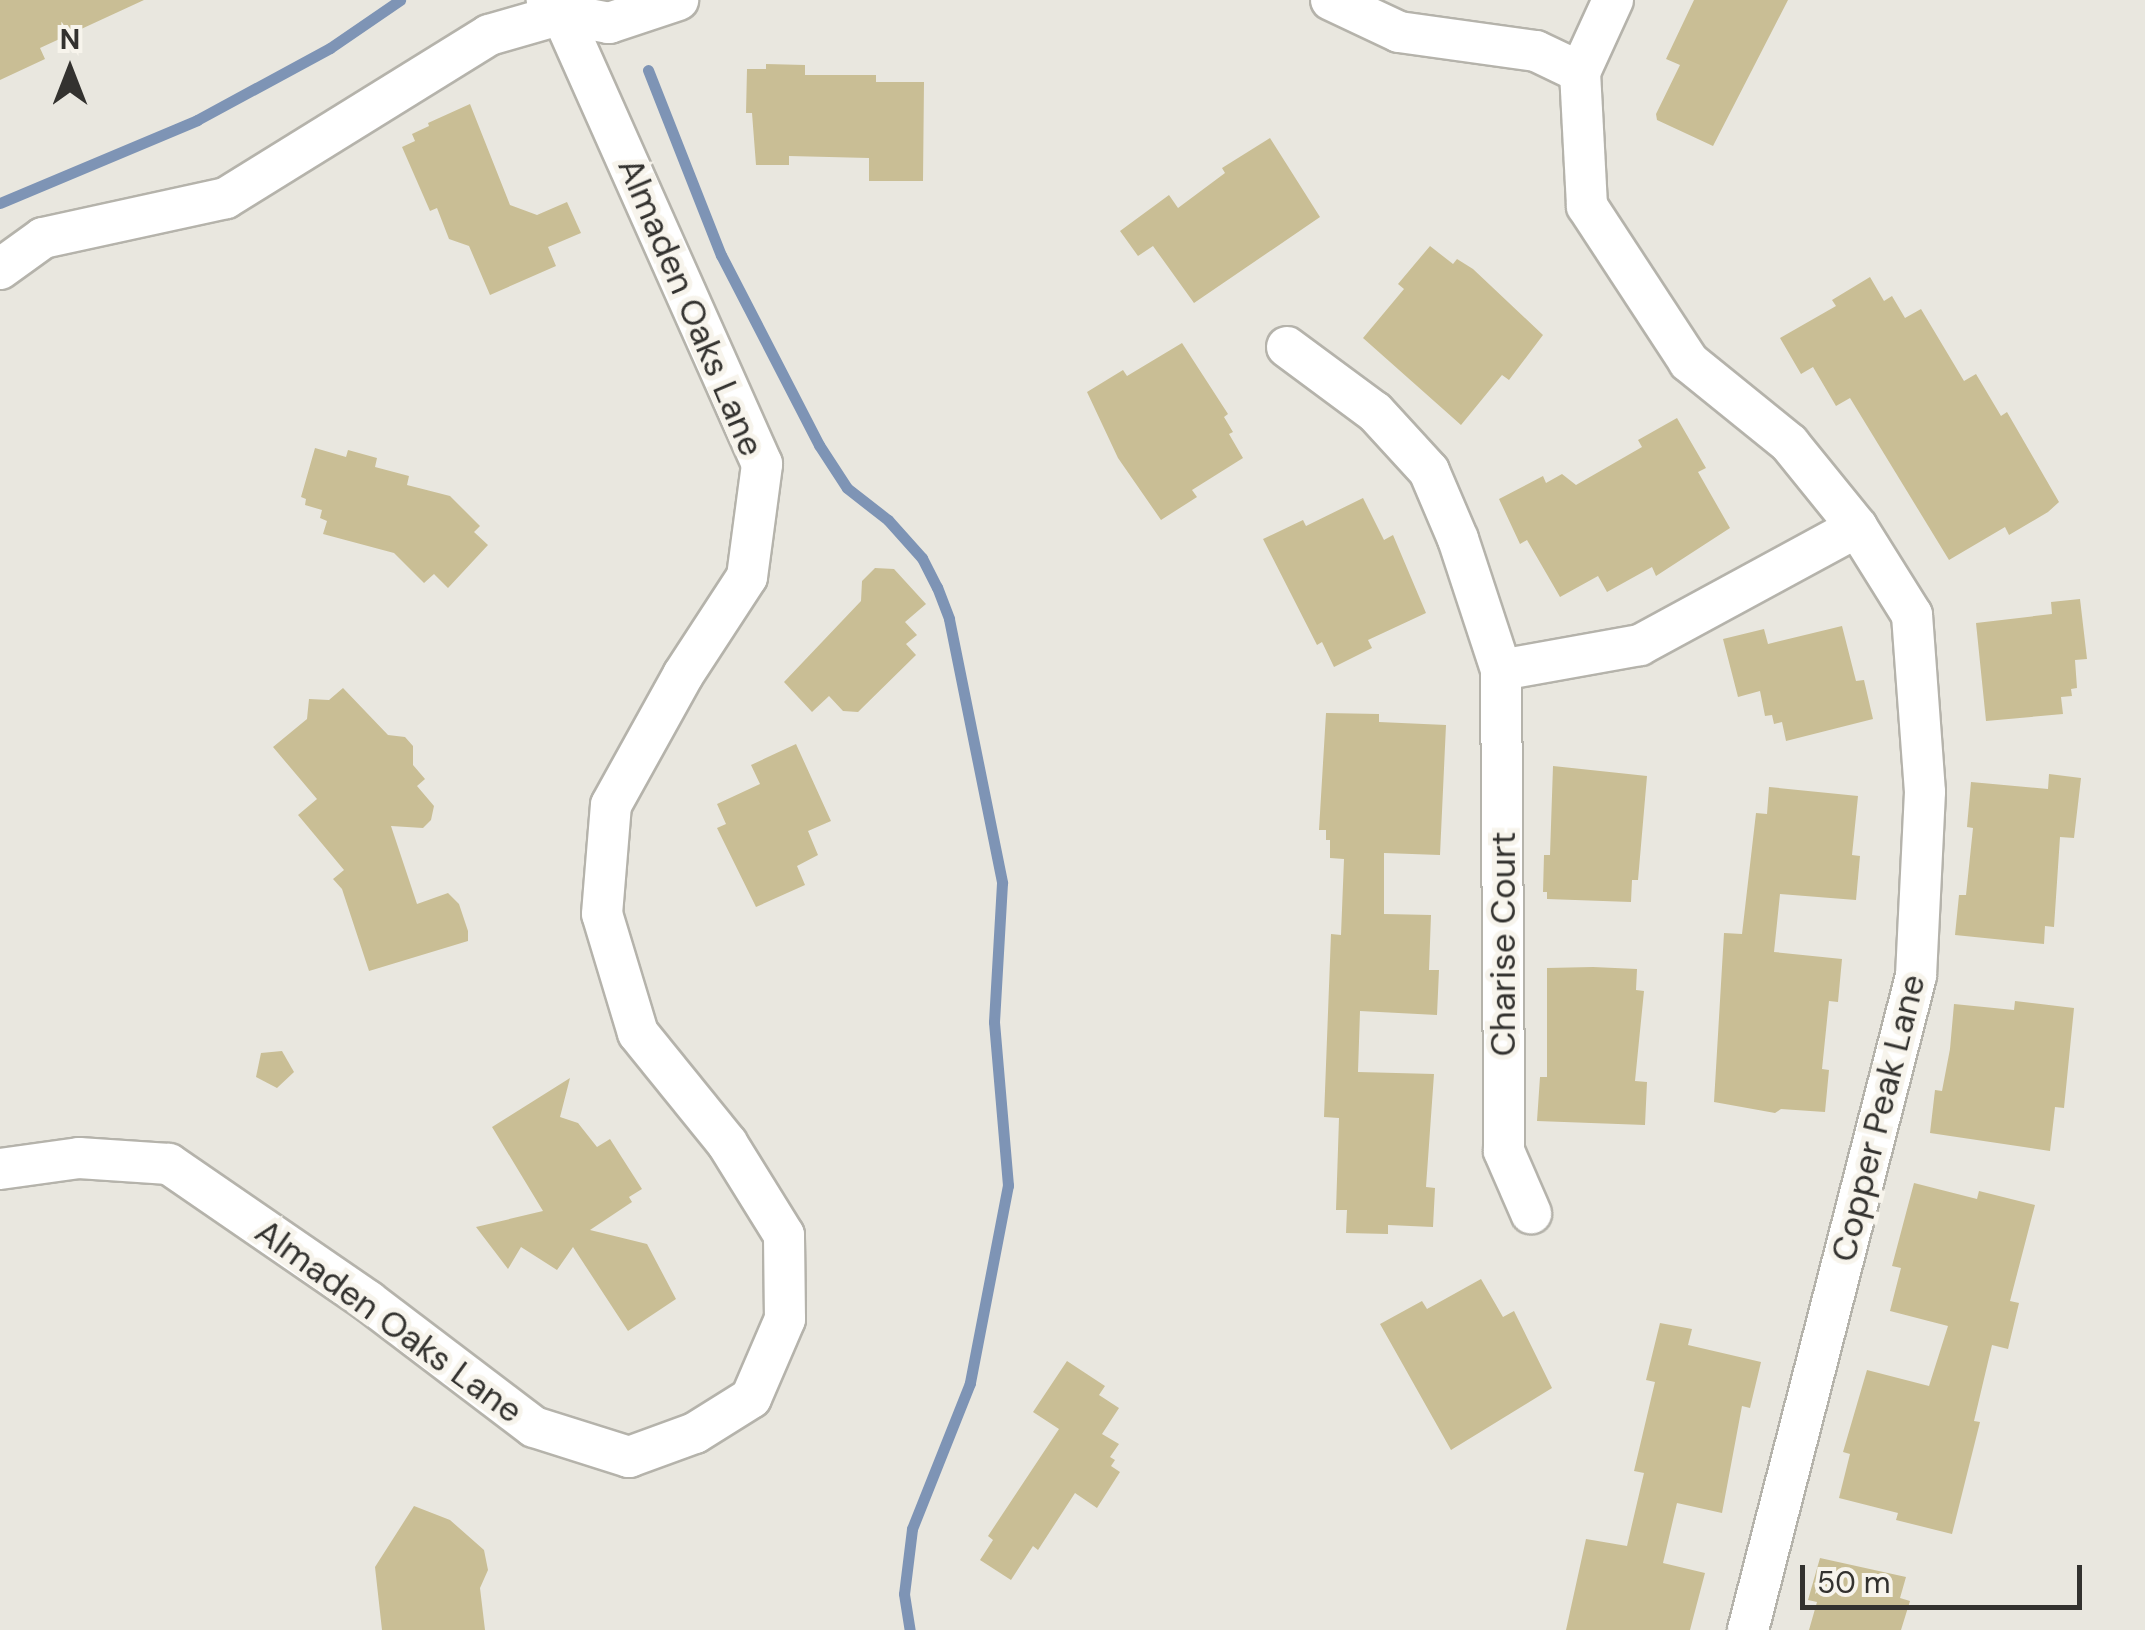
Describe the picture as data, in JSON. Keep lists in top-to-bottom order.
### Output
{
  "streets": {
    "street": ["Almaden Oaks Lane", "Charise Court", "Copper Peak Lane"]
  },
  "scale_bar": "50 m",
  "north": "top"
}
